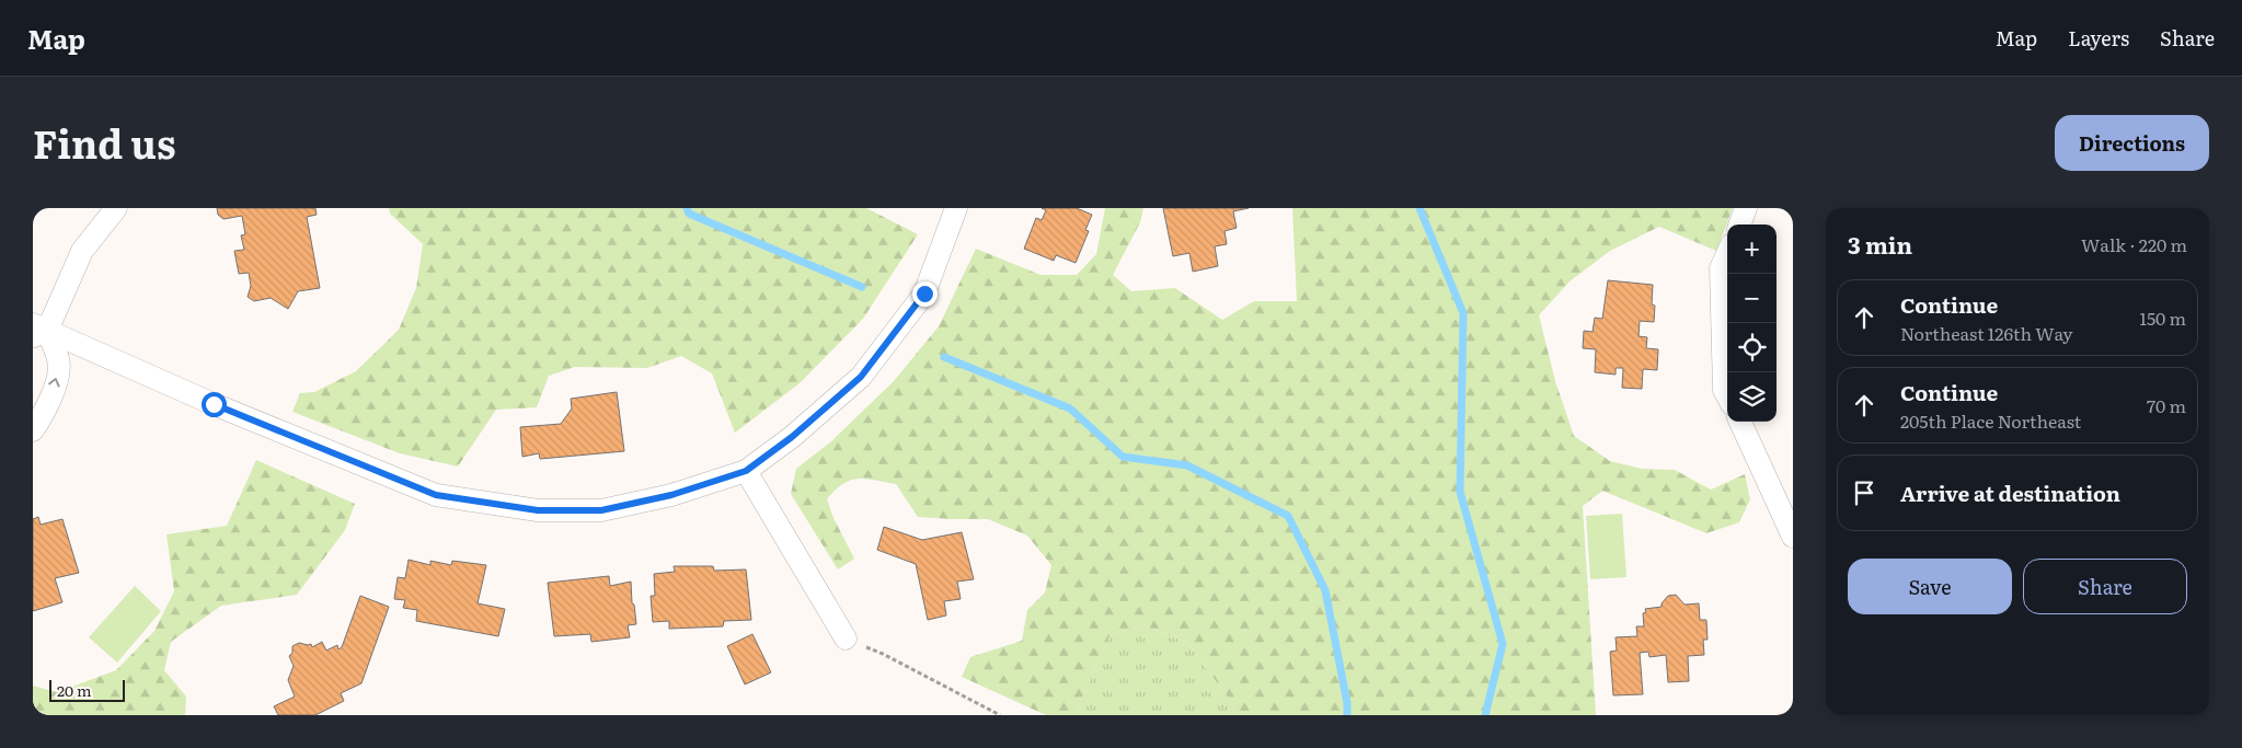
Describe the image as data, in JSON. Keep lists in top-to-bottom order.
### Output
{
  "scale_bar": "20 m",
  "page": {
    "header": "Map",
    "nav": ["Map", "Layers", "Share"],
    "title": "Find us",
    "buttons": [
      "Directions",
      ["Save", "Share"]
    ],
    "heading": ["3 min", "Walk · 220 m"],
    "map_buttons": ["+", "−"],
    "list": [
      ["Continue", "Northeast 126th Way", "150 m"],
      ["Continue", "205th Place Northeast", "70 m"],
      "Arrive at destination"
    ],
    "scale": "20 m"
  }
}
